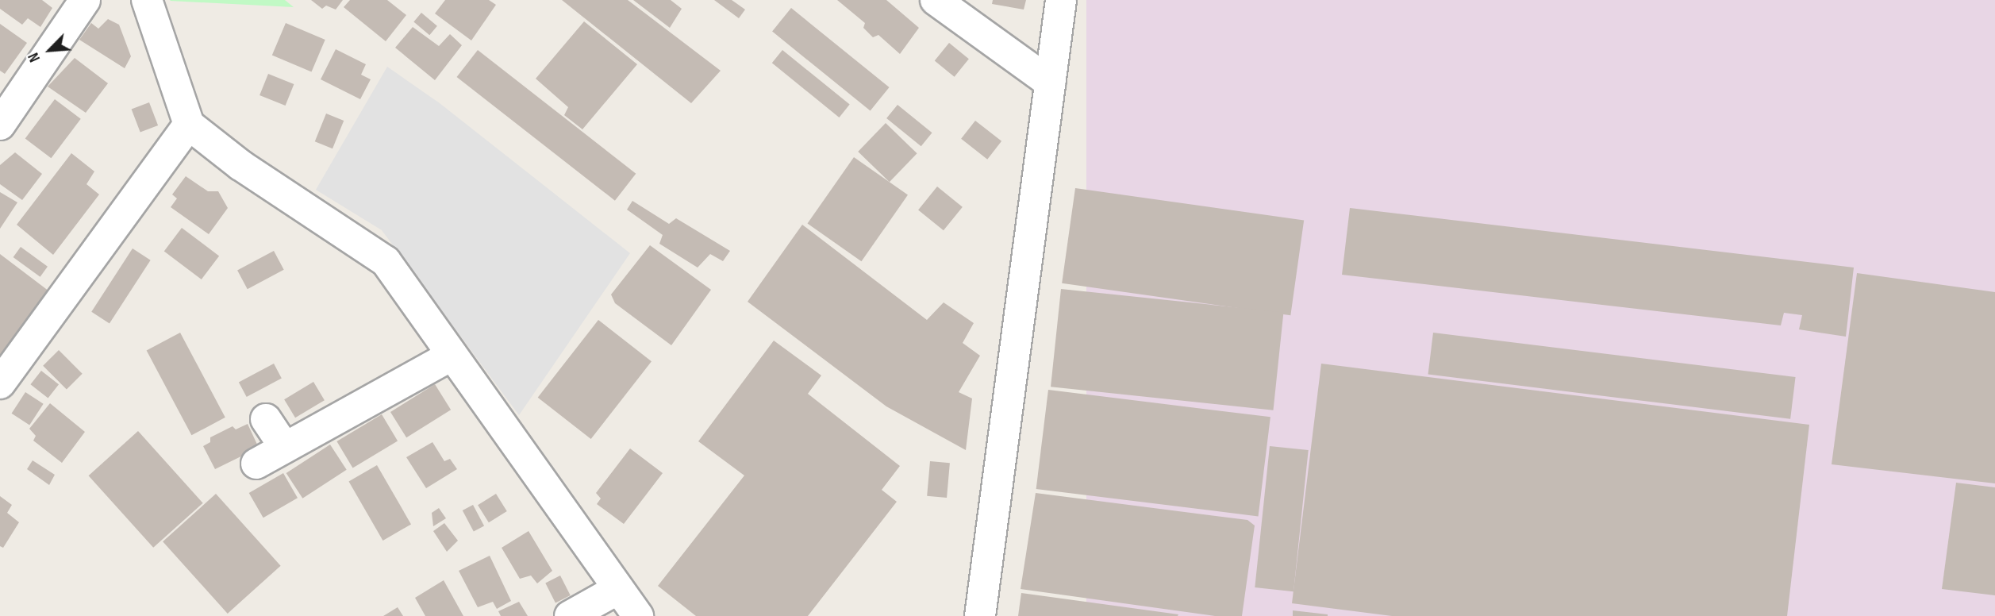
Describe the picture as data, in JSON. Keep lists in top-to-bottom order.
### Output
{
  "north": "bottom left"
}
